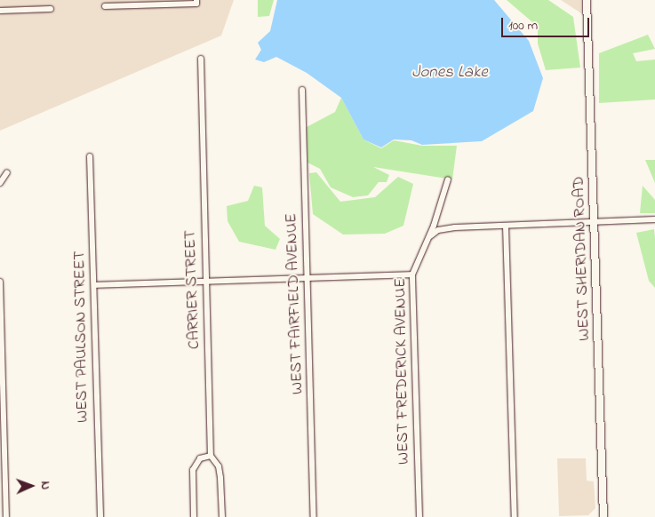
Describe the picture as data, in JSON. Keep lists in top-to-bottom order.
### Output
{
  "streets": {
    "street": [
      "WEST SHERIDAN ROAD",
      "CARRIER STREET",
      "WEST FAIRFIELD AVENUE",
      "WEST PAULSON STREET",
      "WEST FREDERICK AVENUE"
    ]
  },
  "water": ["Jones Lake"],
  "scale_bar": "100 m",
  "north": "right"
}
